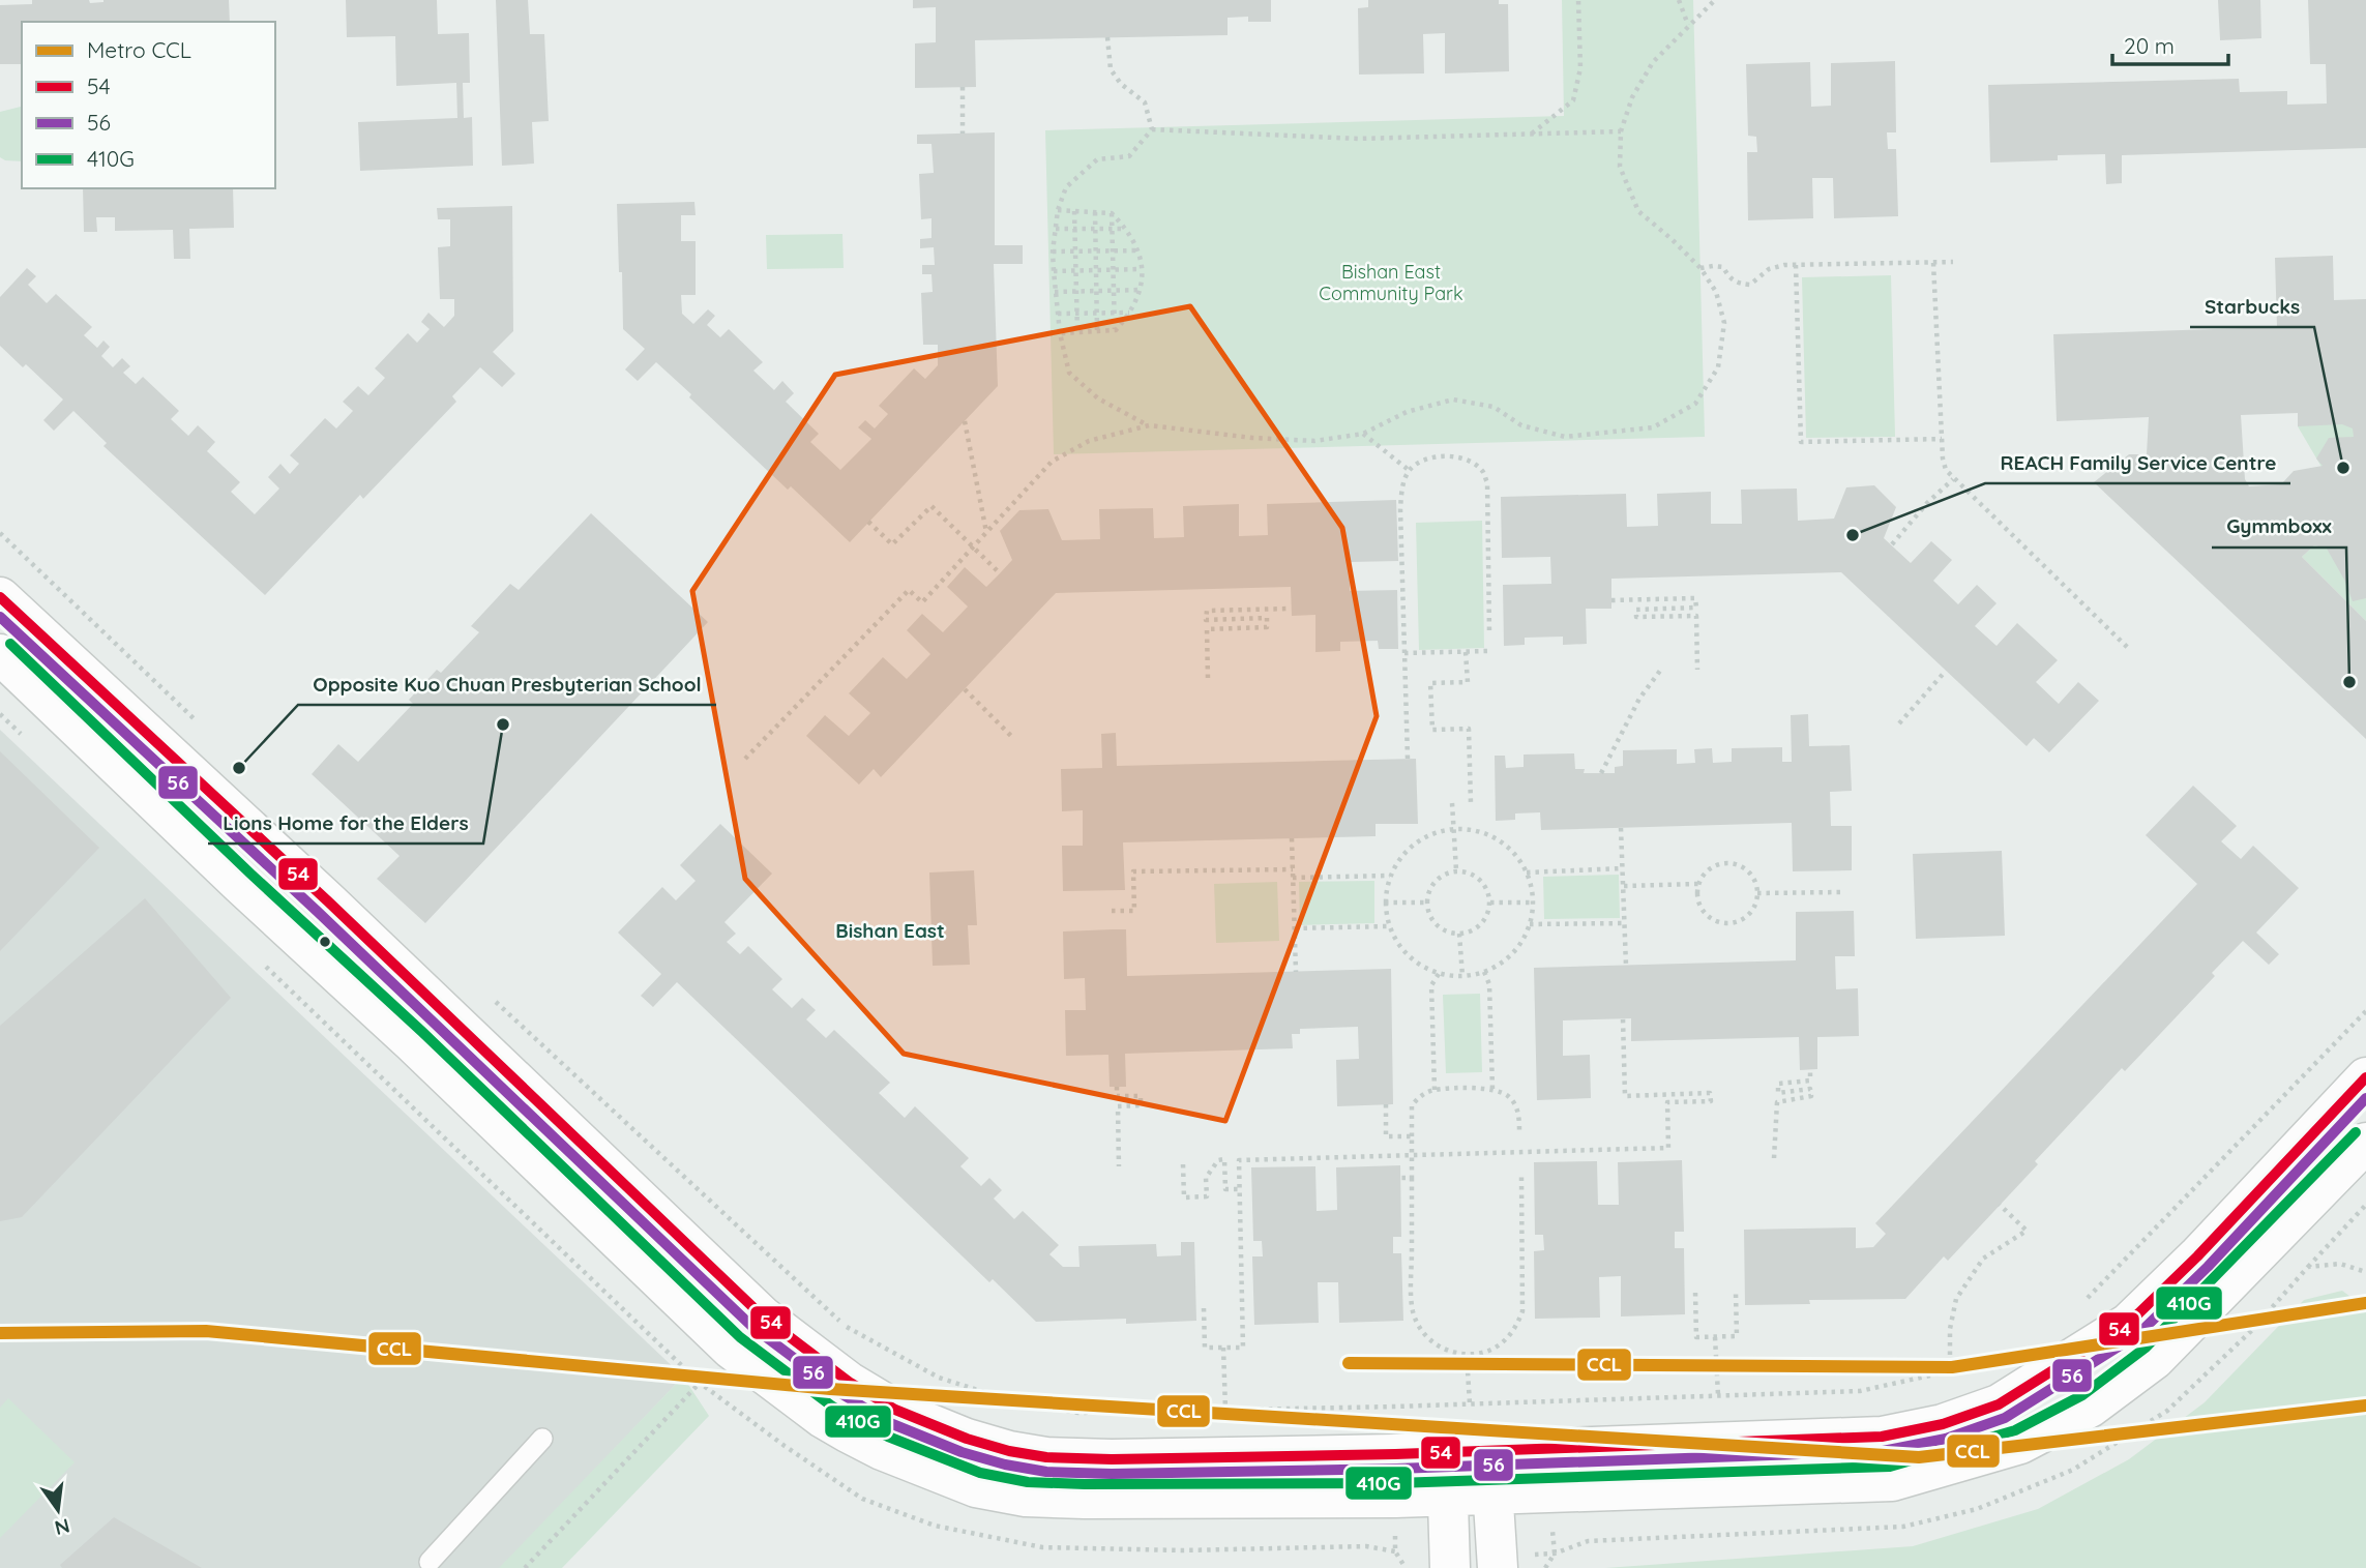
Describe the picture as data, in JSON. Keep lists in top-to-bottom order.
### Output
{
  "districts": ["Bishan East"],
  "parks": ["Bishan East Community Park"],
  "places": [
    "Starbucks",
    "REACH Family Service Centre",
    "Gymmboxx",
    "Lions Home for the Elders",
    "Opposite Kuo Chuan Presbyterian School"
  ],
  "lines": [
    "transit line 54",
    "transit line 56",
    "transit line 410G",
    "metro line CCL"
  ],
  "legend": [
    "Metro CCL",
    "54",
    "56",
    "410G"
  ],
  "scale_bar": "20 m",
  "north": "bottom"
}
